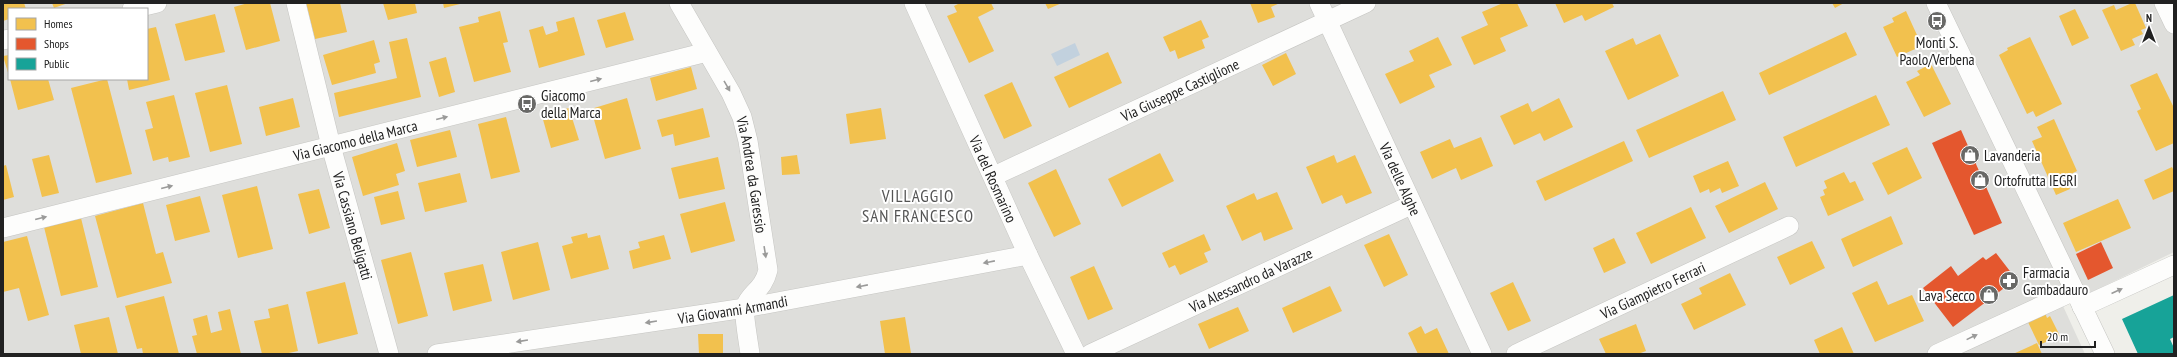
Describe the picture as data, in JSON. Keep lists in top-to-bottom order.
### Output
{
  "streets": {
    "street": [
      "Via Giuseppe Castiglione",
      "Via Giacomo della Marca",
      "Via Andrea da Garessio",
      "Via del Rosmarino",
      "Via delle Alghe",
      "Via Cassiano Beligatti",
      "Via Alessandro da Varazze",
      "Via Giampietro Ferrari",
      "Via Giovanni Armandi"
    ]
  },
  "crossings": [
    ["Via Giuseppe Castiglione", "Via del Rosmarino"],
    ["Via Giuseppe Castiglione", "Via delle Alghe"],
    ["Via Giacomo della Marca", "Via Andrea da Garessio"],
    ["Via Giacomo della Marca", "Via Cassiano Beligatti"],
    ["Via Andrea da Garessio", "Via Giovanni Armandi"],
    ["Via del Rosmarino", "Via Giovanni Armandi"],
    ["Via delle Alghe", "Via Alessandro da Varazze"]
  ],
  "one_way": ["Via Giacomo della Marca", "Via Andrea da Garessio", "Via Giovanni Armandi"],
  "districts": ["VILLAGGIO SAN FRANCESCO"],
  "places": {
    "bus stop": ["Monti S. Paolo/Verbena", "Giacomo della Marca"],
    "shop": ["Lavanderia", "Ortofrutta IEGRI", "Lava Secco"],
    "pharmacy": ["Farmacia Gambadauro"]
  },
  "legend": ["Homes", "Shops", "Public"],
  "scale_bar": "20 m",
  "north": "top"
}
